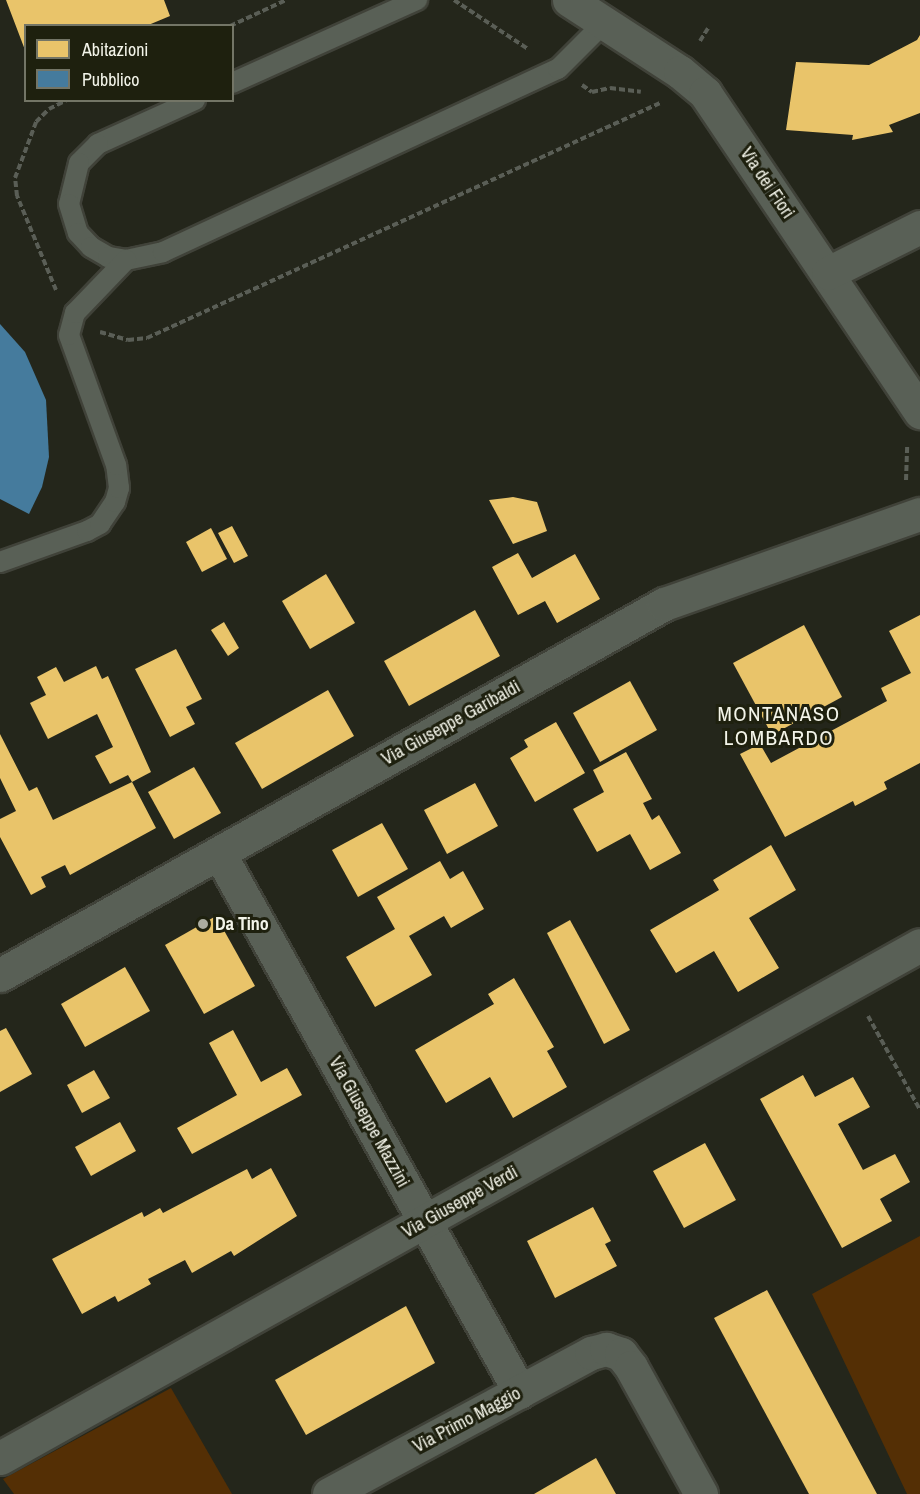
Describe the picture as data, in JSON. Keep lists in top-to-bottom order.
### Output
{
  "streets": {
    "street": [
      "Via dei Fiori",
      "Via Giuseppe Garibaldi",
      "Via Giuseppe Mazzini",
      "Via Giuseppe Verdi",
      "Via Primo Maggio"
    ]
  },
  "crossings": [
    ["Via Giuseppe Garibaldi", "Via Giuseppe Mazzini"],
    ["Via Giuseppe Mazzini", "Via Giuseppe Verdi"],
    ["Via Giuseppe Mazzini", "Via Primo Maggio"]
  ],
  "districts": ["MONTANASO LOMBARDO"],
  "places": ["Da Tino"],
  "legend": ["Abitazioni", "Pubblico"]
}
